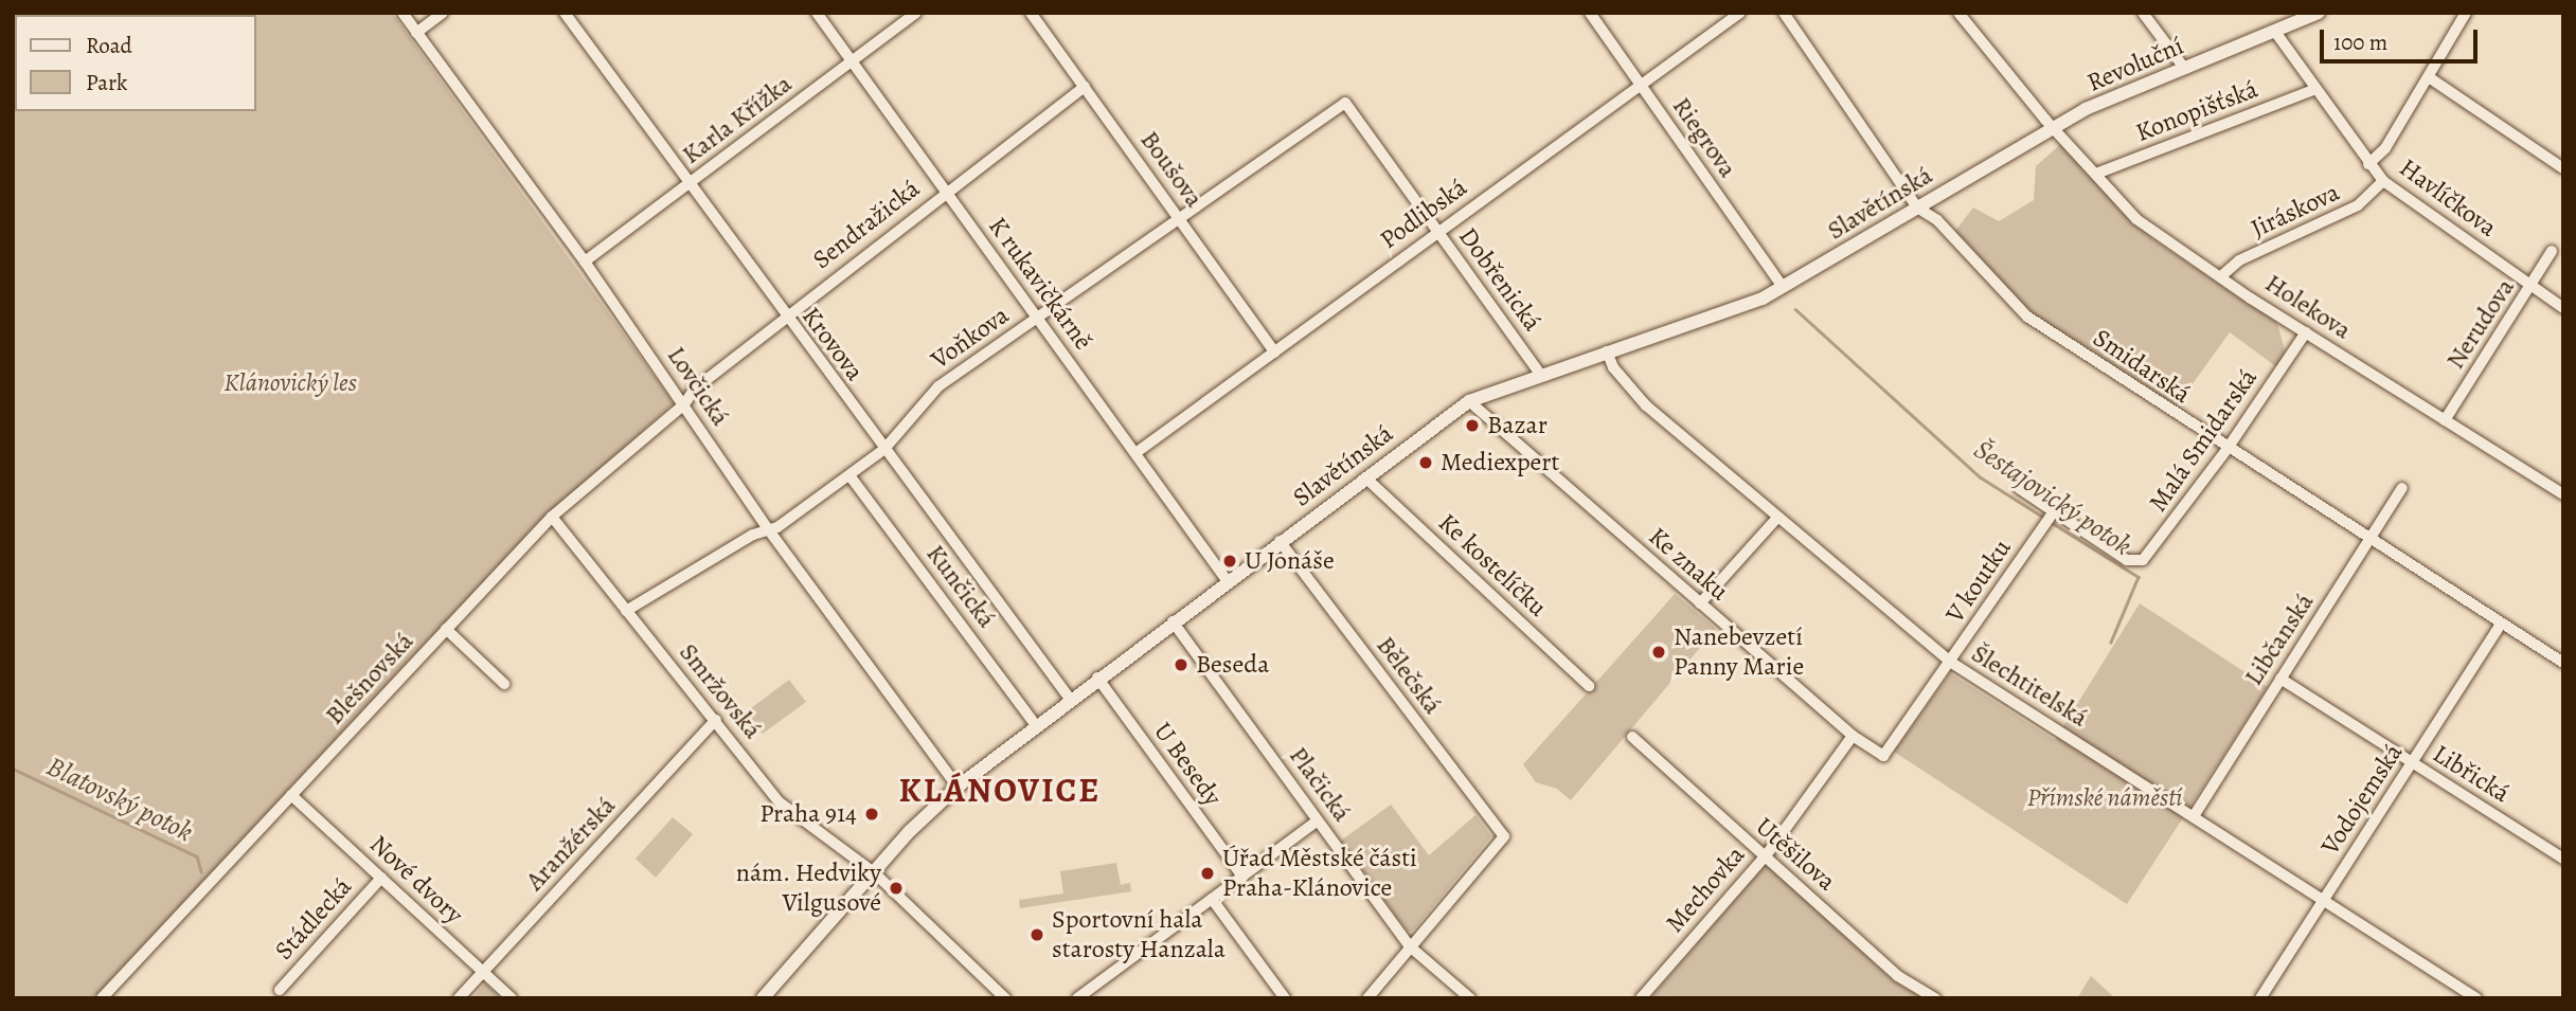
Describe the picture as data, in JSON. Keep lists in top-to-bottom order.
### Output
{
  "streets": {
    "street": [
      "Revoluční",
      "Konopišťská",
      "Karla Křížka",
      "Riegrova",
      "Boušova",
      "Havlíčkova",
      "Slavětínská",
      "Jiráskova",
      "Podlibská",
      "Sendražická",
      "Dobřenická",
      "K rukavičkárně",
      "Holekova",
      "Nerudova",
      "Voňkova",
      "Krovova",
      "Smidarská",
      "Lovčická",
      "Malá Smidarská",
      "Ke znaku",
      "Ke kostelíčku",
      "V koutku",
      "Kunčická",
      "Libčanská",
      "Bělečská",
      "Blešnovská",
      "Šlechtitelská",
      "Smržovská",
      "U Besedy",
      "Libřická",
      "Plačická",
      "Vodojemská",
      "Aranžérská",
      "Utěšilova",
      "Nové dvory",
      "Mechovka",
      "Stádlecká"
    ]
  },
  "crossings": [
    ["Revoluční", "Havlíčkova"],
    ["Revoluční", "Slavětínská"],
    ["Revoluční", "Holekova"],
    ["Konopišťská", "Havlíčkova"],
    ["Konopišťská", "Holekova"],
    ["Karla Křížka", "K rukavičkárně"],
    ["Karla Křížka", "Krovova"],
    ["Karla Křížka", "Lovčická"],
    ["Riegrova", "Slavětínská"],
    ["Riegrova", "Podlibská"],
    ["Boušova", "Podlibská"],
    ["Boušova", "Sendražická"],
    ["Boušova", "Voňkova"],
    ["Havlíčkova", "Jiráskova"],
    ["Havlíčkova", "Nerudova"],
    ["Slavětínská", "Dobřenická"],
    ["Slavětínská", "K rukavičkárně"],
    ["Slavětínská", "Holekova"],
    ["Slavětínská", "Krovova"],
    ["Slavětínská", "Smidarská"],
    ["Slavětínská", "Lovčická"],
    ["Slavětínská", "Ke znaku"],
    ["Slavětínská", "Ke kostelíčku"],
    ["Slavětínská", "Kunčická"],
    ["Slavětínská", "Bělečská"],
    ["Slavětínská", "Šlechtitelská"],
    ["Slavětínská", "Smržovská"],
    ["Slavětínská", "U Besedy"],
    ["Slavětínská", "Plačická"],
    ["Jiráskova", "Holekova"],
    ["Podlibská", "Dobřenická"],
    ["Podlibská", "K rukavičkárně"],
    ["Sendražická", "K rukavičkárně"],
    ["Sendražická", "Krovova"],
    ["Sendražická", "Lovčická"],
    ["Sendražická", "Blešnovská"],
    ["Dobřenická", "Voňkova"],
    ["K rukavičkárně", "Voňkova"],
    ["Holekova", "Nerudova"],
    ["Holekova", "Malá Smidarská"],
    ["Voňkova", "Krovova"],
    ["Voňkova", "Lovčická"],
    ["Voňkova", "Kunčická"],
    ["Voňkova", "Smržovská"],
    ["Smidarská", "Malá Smidarská"],
    ["Smidarská", "Libčanská"],
    ["Smidarská", "Vodojemská"],
    ["Lovčická", "Blešnovská"],
    ["Malá Smidarská", "V koutku"],
    ["Ke znaku", "V koutku"],
    ["Ke znaku", "Mechovka"],
    ["V koutku", "Šlechtitelská"],
    ["Libčanská", "Šlechtitelská"],
    ["Libčanská", "Libřická"],
    ["Bělečská", "Plačická"],
    ["Blešnovská", "Smržovská"],
    ["Blešnovská", "Nové dvory"],
    ["Šlechtitelská", "Vodojemská"],
    ["Smržovská", "Aranžérská"],
    ["Libřická", "Vodojemská"],
    ["Aranžérská", "Nové dvory"],
    ["Utěšilova", "Mechovka"],
    ["Nové dvory", "Stádlecká"]
  ],
  "districts": ["KLÁNOVICE"],
  "water": ["Šestajovický potok", "Blatovský potok"],
  "parks": ["Klánovický les", "Přímské náměstí"],
  "places": [
    "Bazar",
    "Mediexpert",
    "U Jonáše",
    "Nanebevzetí Panny Marie",
    "Beseda",
    "Praha 914",
    "Úřad Městské části Praha-Klánovice",
    "nám. Hedviky Vilgusové",
    "Sportovní hala starosty Hanzala"
  ],
  "legend": ["Road", "Park"],
  "scale_bar": "100 m"
}
